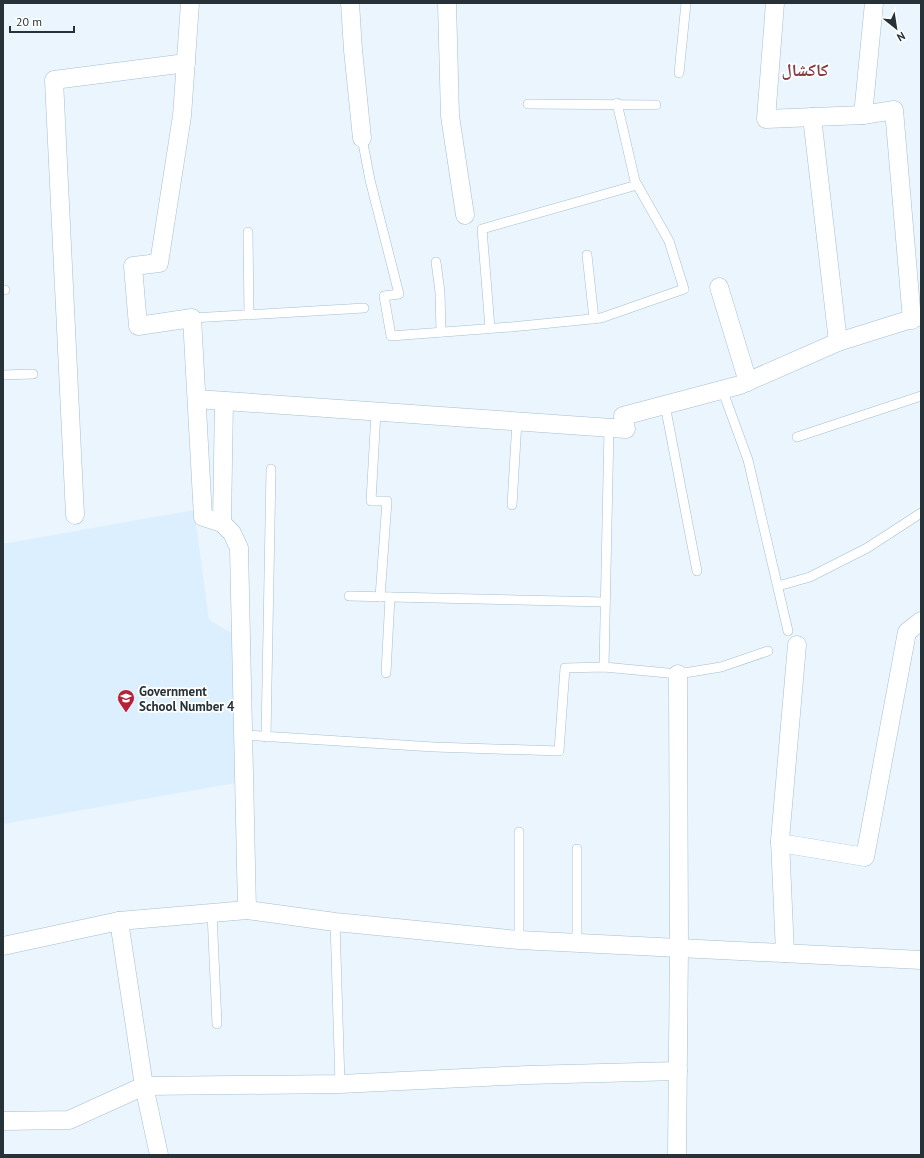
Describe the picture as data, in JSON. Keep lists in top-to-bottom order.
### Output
{
  "districts": ["کاکشال"],
  "places": {
    "school or university": ["Government School Number 4"]
  },
  "scale_bar": "20 m",
  "north": "bottom right"
}
